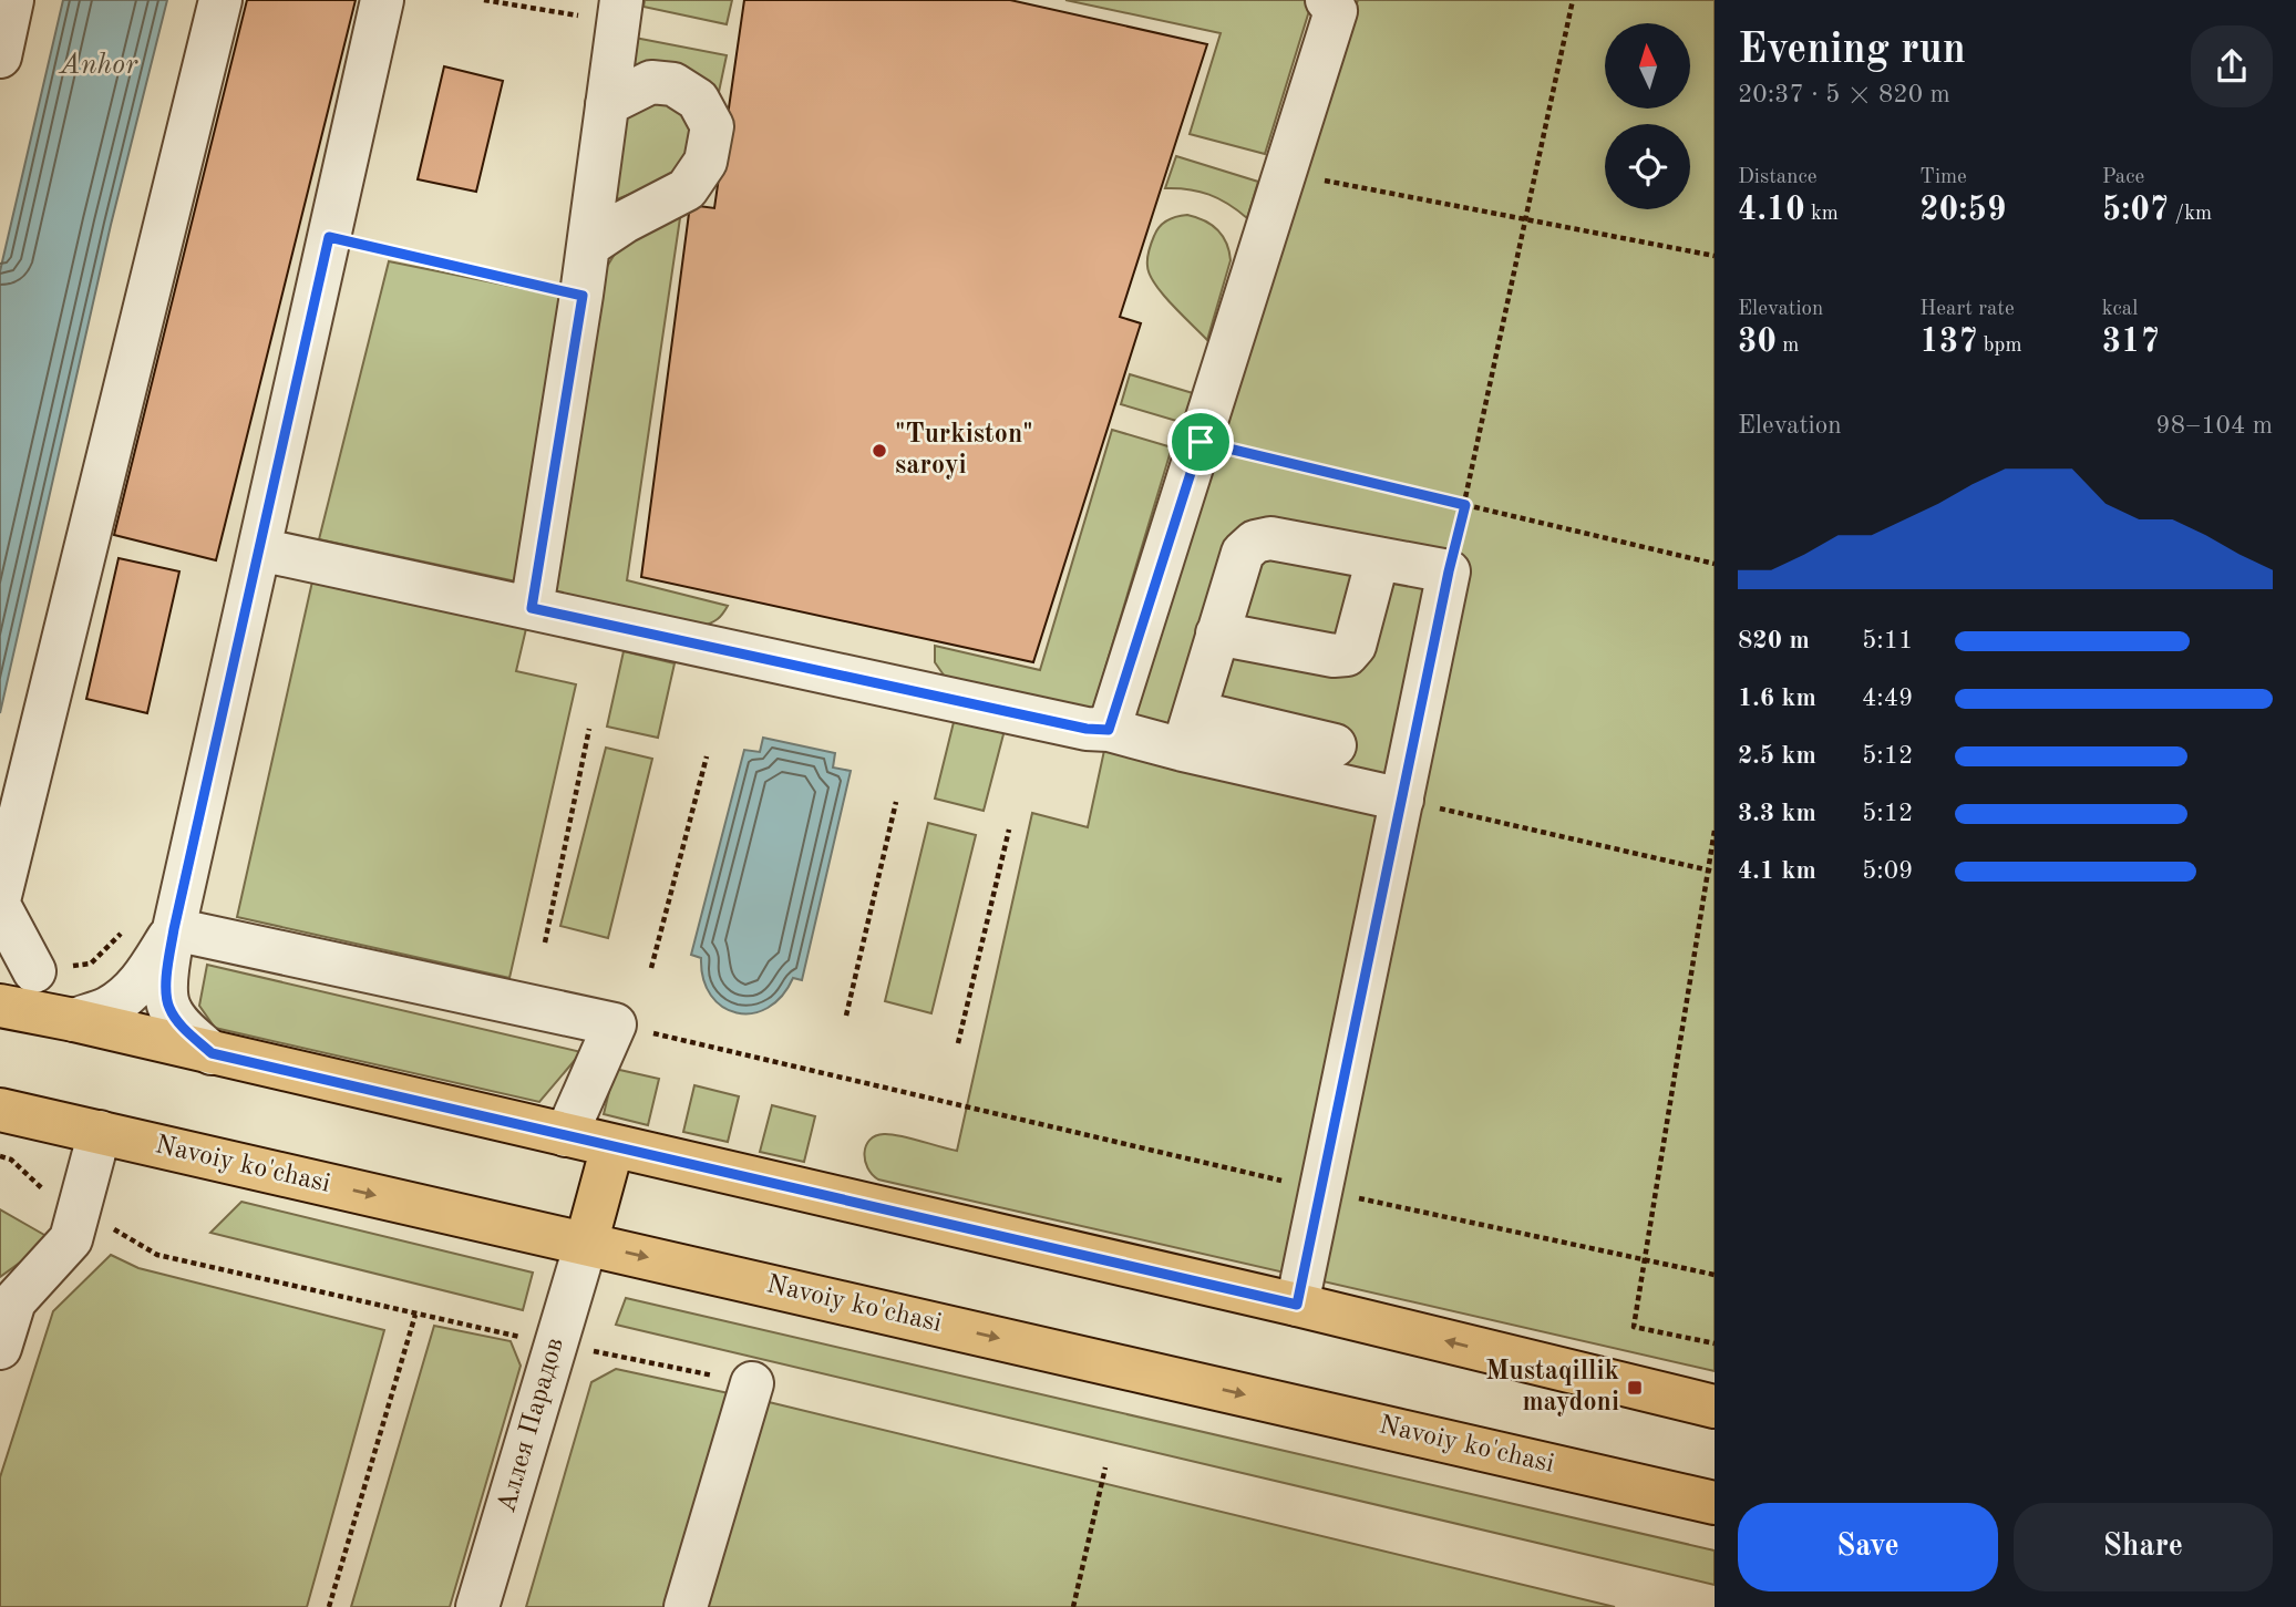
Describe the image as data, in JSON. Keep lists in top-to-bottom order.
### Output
{
  "streets": {
    "main road": ["Navoiy ko'chasi"],
    "street": ["Аллея Парадов"]
  },
  "crossings": [
    ["Navoiy ko'chasi", "Аллея Парадов"]
  ],
  "water": ["Anhor"],
  "places": {
    "other": ["\"Turkiston\" saroyi"],
    "transit": ["Mustaqillik maydoni"]
  },
  "north": "top",
  "page": {
    "heading": ["Evening run", "20:37 · 5 × 820 m"],
    "stats": [
      ["Distance", "4.10 km"],
      ["Time", "20:59"],
      ["Pace", "5:07 /km"],
      ["Elevation", "30 m"],
      ["Heart rate", "137 bpm"],
      ["kcal", "317"]
    ],
    "chart": ["Elevation", "98–104 m"],
    "list": [
      {
        "name": "820 m",
        "note": "5:11"
      },
      {
        "name": "1.6 km",
        "note": "4:49"
      },
      {
        "name": "2.5 km",
        "note": "5:12"
      },
      {
        "name": "3.3 km",
        "note": "5:12"
      },
      {
        "name": "4.1 km",
        "note": "5:09"
      }
    ],
    "buttons": ["Save", "Share"]
  }
}
